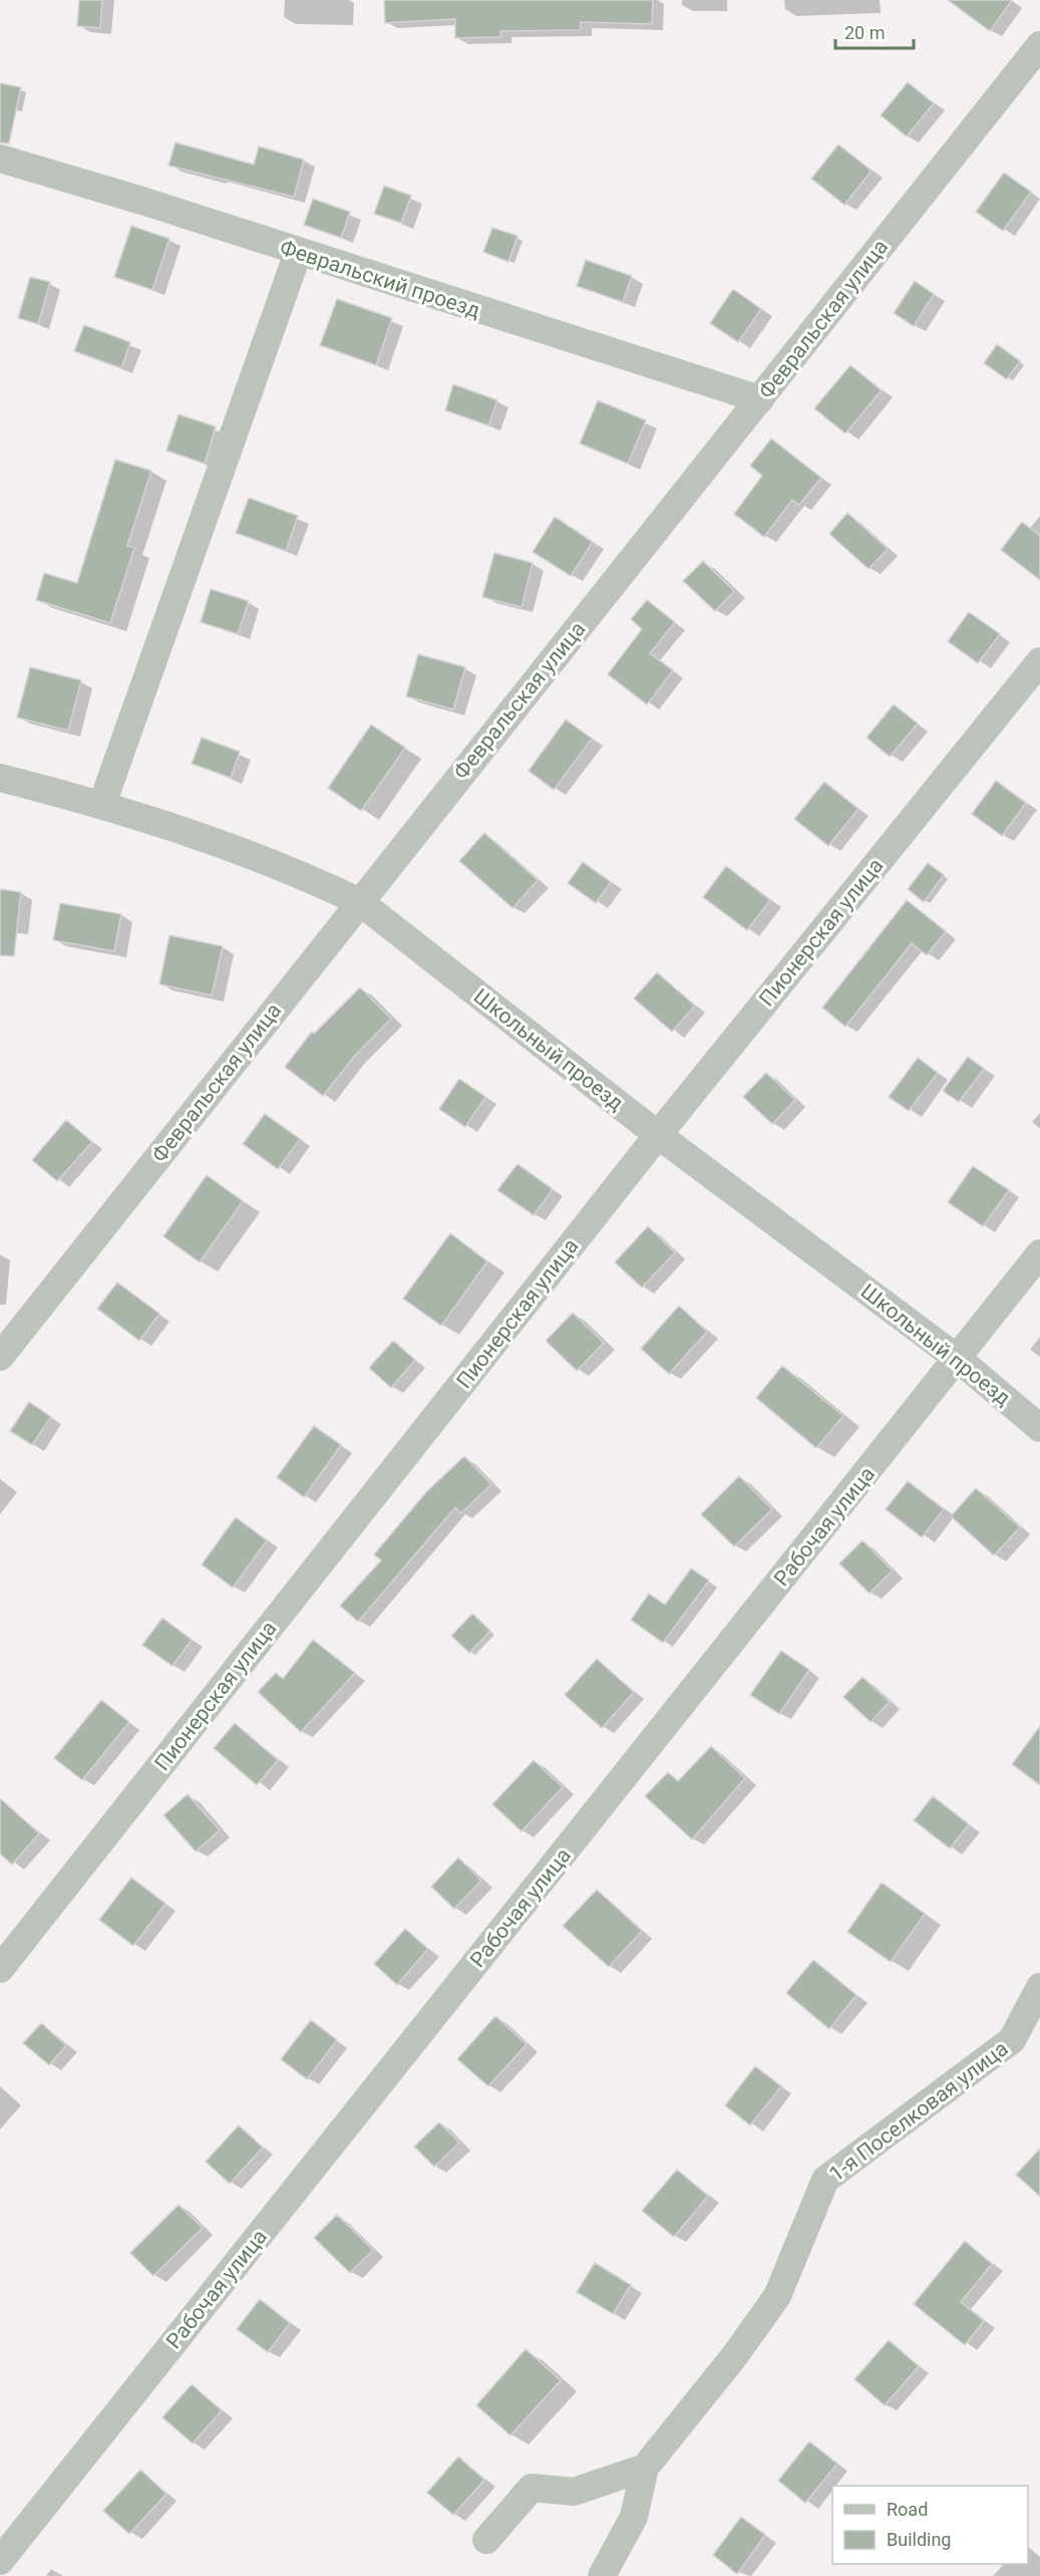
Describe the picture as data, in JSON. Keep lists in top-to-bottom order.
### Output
{
  "streets": {
    "street": [
      "Февральский проезд",
      "Февральская улица",
      "Пионерская улица",
      "Школьный проезд",
      "Рабочая улица",
      "1-я Поселковая улица"
    ]
  },
  "crossings": [
    ["Февральский проезд", "Февральская улица"],
    ["Февральская улица", "Школьный проезд"],
    ["Пионерская улица", "Школьный проезд"],
    ["Школьный проезд", "Рабочая улица"]
  ],
  "legend": ["Road", "Building"],
  "scale_bar": "20 m"
}
